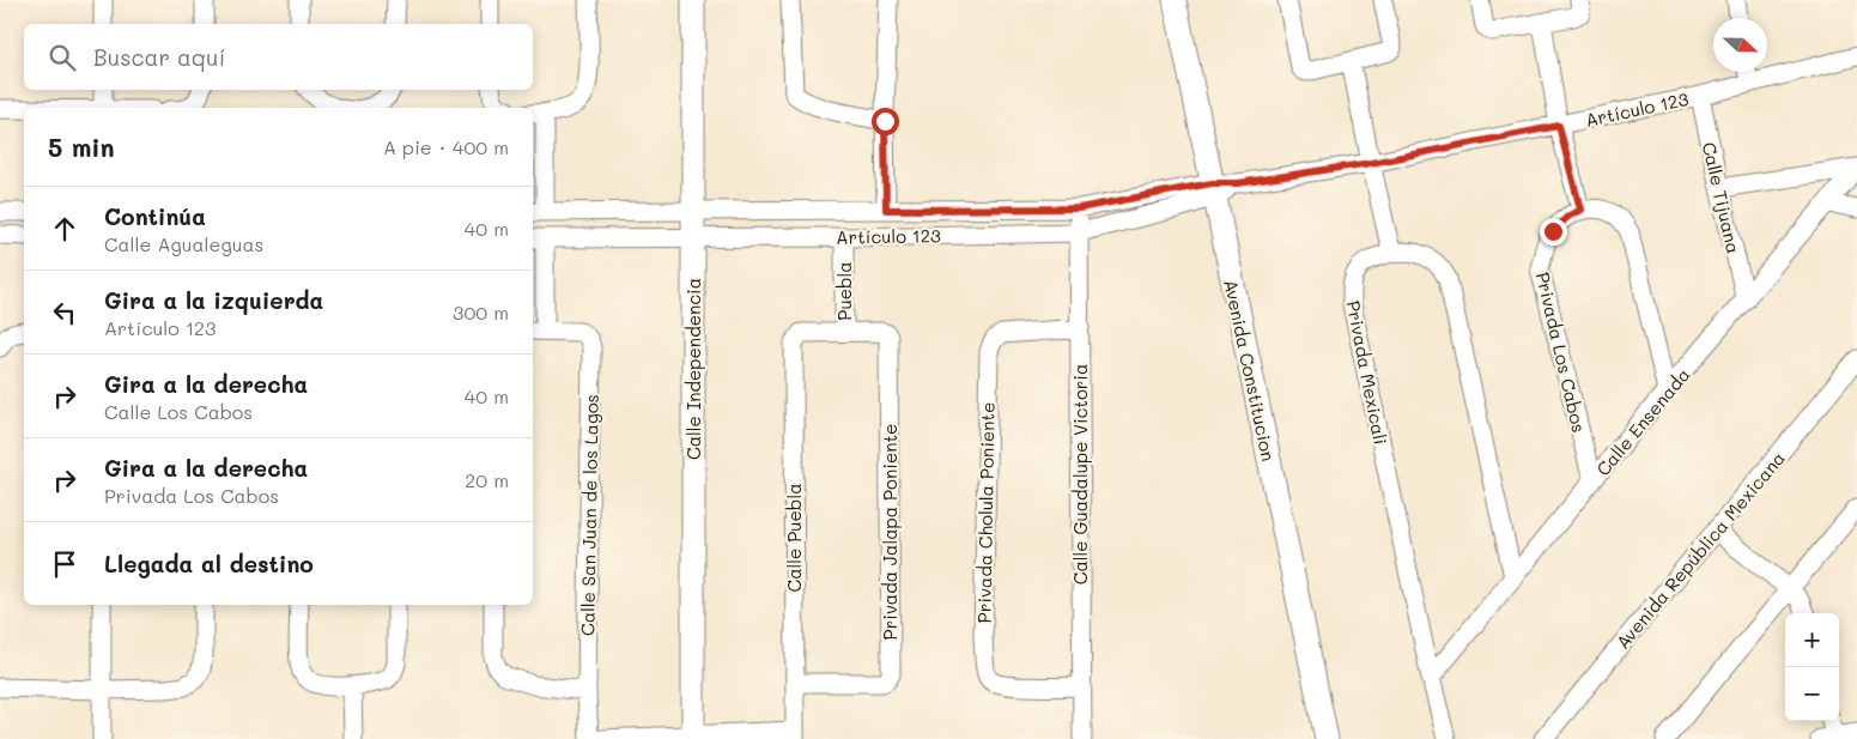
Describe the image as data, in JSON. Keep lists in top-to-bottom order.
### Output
{
  "streets": {
    "street": [
      "Artículo 123",
      "Calle Tijuana",
      "Puebla",
      "Privada Los Cabos",
      "Calle Independencia",
      "Avenida Constitucion",
      "Privada Mexicali",
      "Calle Ensenada",
      "Calle Guadalupe Victoria",
      "Privada Cholula Poniente",
      "Calle San Juan de los Lagos",
      "Privada Jalapa Poniente",
      "Calle Puebla",
      "Avenida República Mexicana"
    ]
  },
  "crossings": [
    ["Artículo 123", "Calle Tijuana"],
    ["Artículo 123", "Puebla"],
    ["Artículo 123", "Calle Independencia"],
    ["Artículo 123", "Avenida Constitucion"],
    ["Artículo 123", "Calle Guadalupe Victoria"],
    ["Calle Tijuana", "Calle Ensenada"],
    ["Puebla", "Privada Jalapa Poniente"],
    ["Puebla", "Calle Puebla"],
    ["Privada Los Cabos", "Calle Ensenada"],
    ["Privada Mexicali", "Calle Ensenada"],
    ["Calle Guadalupe Victoria", "Privada Cholula Poniente"],
    ["Privada Jalapa Poniente", "Calle Puebla"]
  ],
  "north": "right",
  "page": {
    "search": "Buscar aquí",
    "heading": ["5 min", "A pie · 400 m"],
    "list": [
      ["Continúa", "Calle Agualeguas", "40 m"],
      ["Gira a la izquierda", "Artículo 123", "300 m"],
      ["Gira a la derecha", "Calle Los Cabos", "40 m"],
      ["Gira a la derecha", "Privada Los Cabos", "20 m"],
      "Llegada al destino"
    ],
    "map_buttons": ["+", "−"]
  }
}
